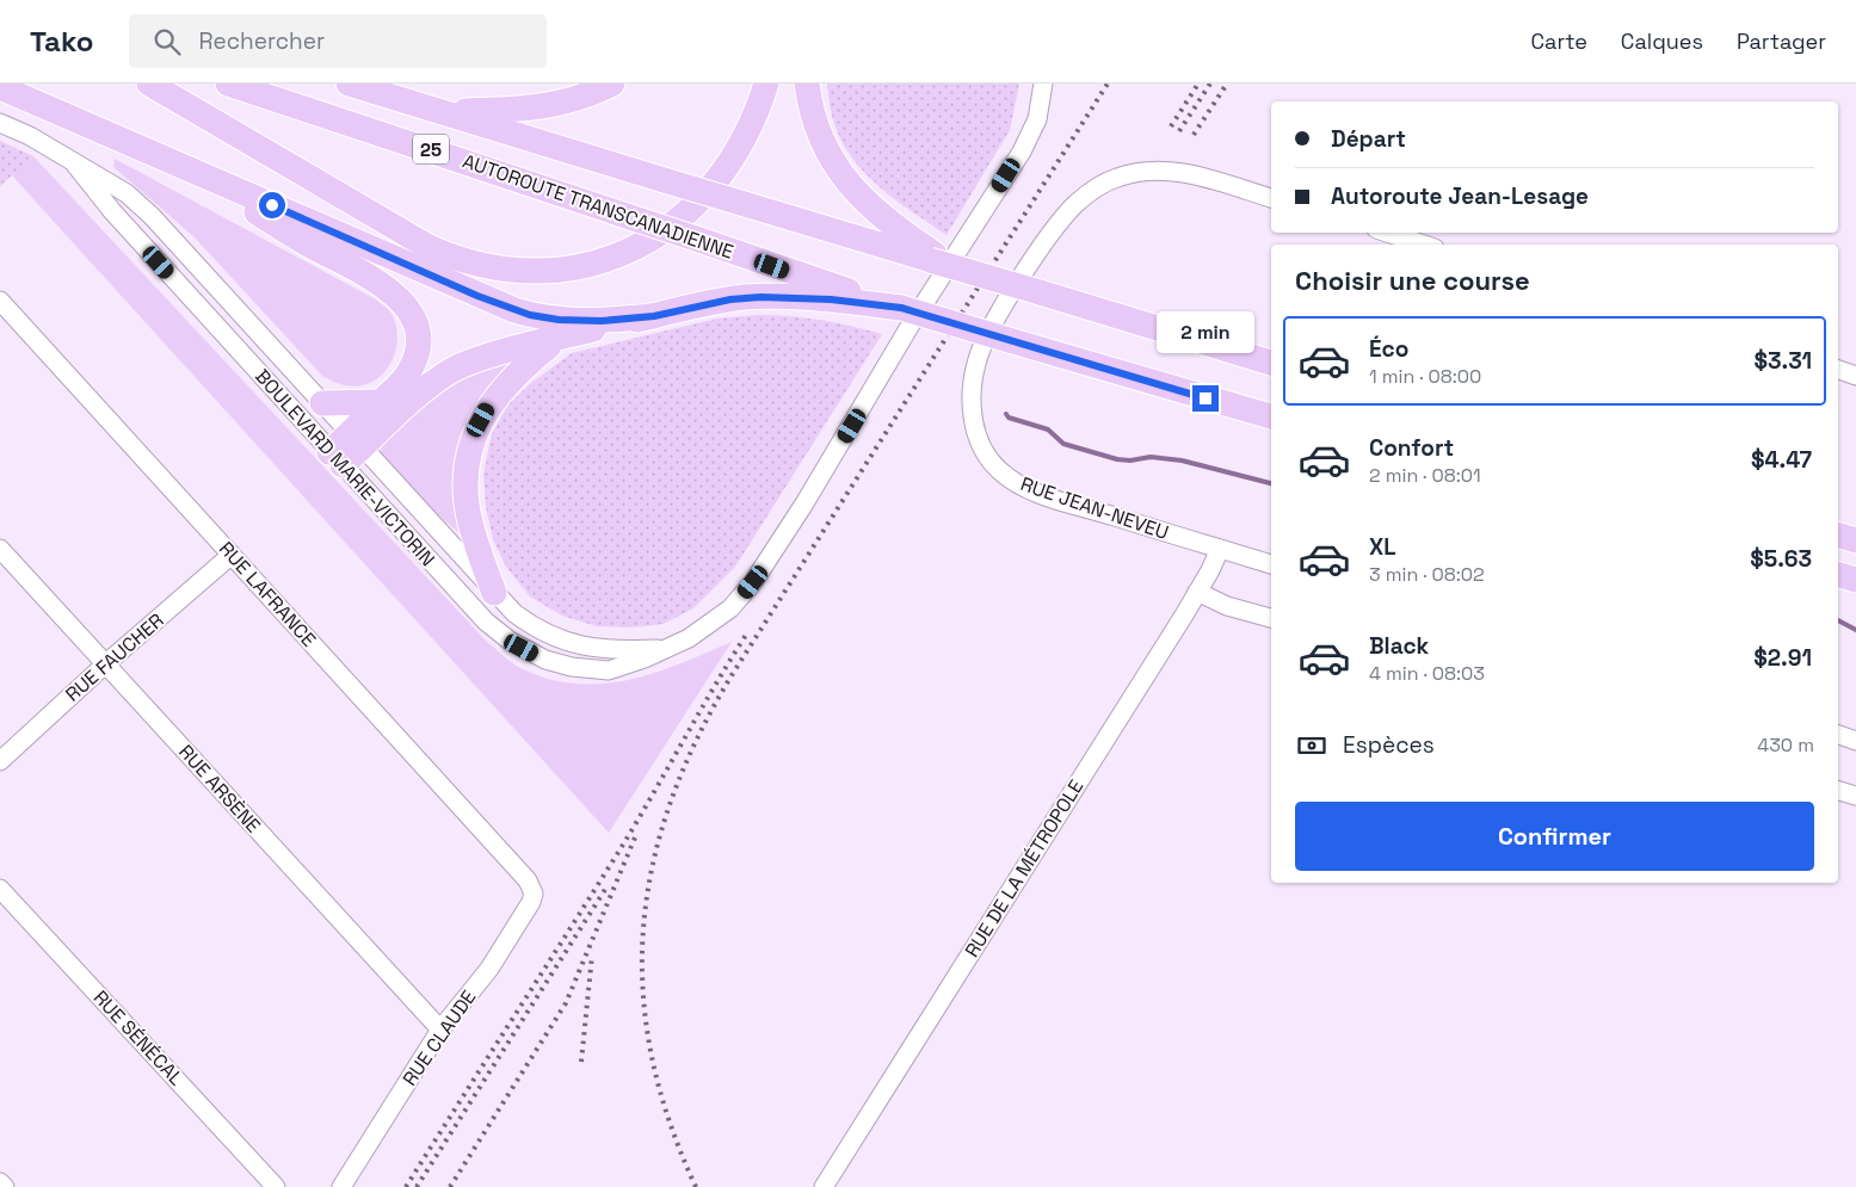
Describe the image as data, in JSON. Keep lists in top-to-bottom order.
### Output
{
  "streets": {
    "highway": ["25", "AUTOROUTE TRANSCANADIENNE"],
    "street": [
      "BOULEVARD MARIE-VICTORIN",
      "RUE JEAN-NEVEU",
      "RUE LAFRANCE",
      "RUE FAUCHER",
      "RUE ARSÈNE",
      "RUE DE LA MÉTROPOLE",
      "RUE SÉNÉCAL",
      "RUE CLAUDE"
    ]
  },
  "crossings": [
    ["25", "AUTOROUTE TRANSCANADIENNE"],
    ["RUE JEAN-NEVEU", "RUE DE LA MÉTROPOLE"],
    ["RUE LAFRANCE", "RUE FAUCHER"],
    ["RUE LAFRANCE", "RUE CLAUDE"],
    ["RUE FAUCHER", "RUE ARSÈNE"],
    ["RUE ARSÈNE", "RUE CLAUDE"]
  ],
  "page": {
    "header": "Tako",
    "search": "Rechercher",
    "nav": ["Carte", "Calques", "Partager"],
    "banner": ["Départ", "Autoroute Jean-Lesage"],
    "heading": "Choisir une course",
    "bubble": "2 min",
    "list": [
      {
        "name": "Éco",
        "note": "1 min · 08:00",
        "value": "$3.31"
      },
      {
        "name": "Confort",
        "note": "2 min · 08:01",
        "value": "$4.47"
      },
      {
        "name": "XL",
        "note": "3 min · 08:02",
        "value": "$5.63"
      },
      {
        "name": "Black",
        "note": "4 min · 08:03",
        "value": "$2.91"
      }
    ],
    "pay": ["Espèces", "430 m"],
    "buttons": "Confirmer"
  }
}
